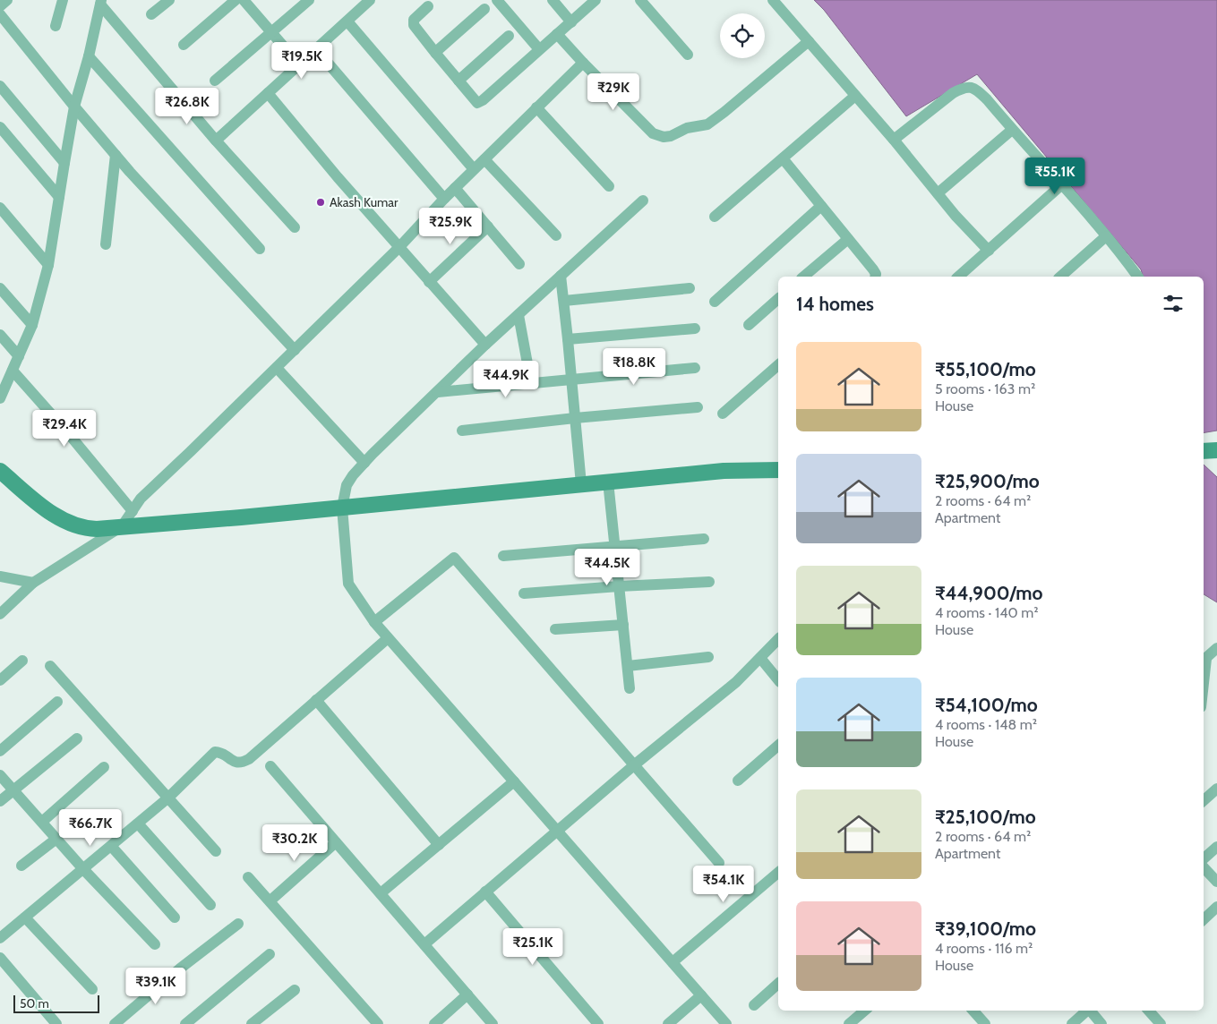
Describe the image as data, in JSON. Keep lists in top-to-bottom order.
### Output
{
  "places": ["Akash Kumar"],
  "scale_bar": "50 m",
  "page": {
    "price": [
      "₹19.5K",
      "₹29K",
      "₹26.8K",
      "₹55.1K",
      "₹25.9K",
      "₹18.8K",
      "₹44.9K",
      "₹29.4K",
      "₹44.5K",
      "₹66.7K",
      "₹30.2K",
      "₹54.1K",
      "₹25.1K",
      "₹39.1K"
    ],
    "heading": "14 homes",
    "list": [
      {
        "name": "₹55,100/mo",
        "note": "5 rooms · 163 m² · House"
      },
      {
        "name": "₹25,900/mo",
        "note": "2 rooms · 64 m² · Apartment"
      },
      {
        "name": "₹44,900/mo",
        "note": "4 rooms · 140 m² · House"
      },
      {
        "name": "₹54,100/mo",
        "note": "4 rooms · 148 m² · House"
      },
      {
        "name": "₹25,100/mo",
        "note": "2 rooms · 64 m² · Apartment"
      },
      {
        "name": "₹39,100/mo",
        "note": "4 rooms · 116 m² · House"
      }
    ],
    "scale": "50 m"
  }
}
